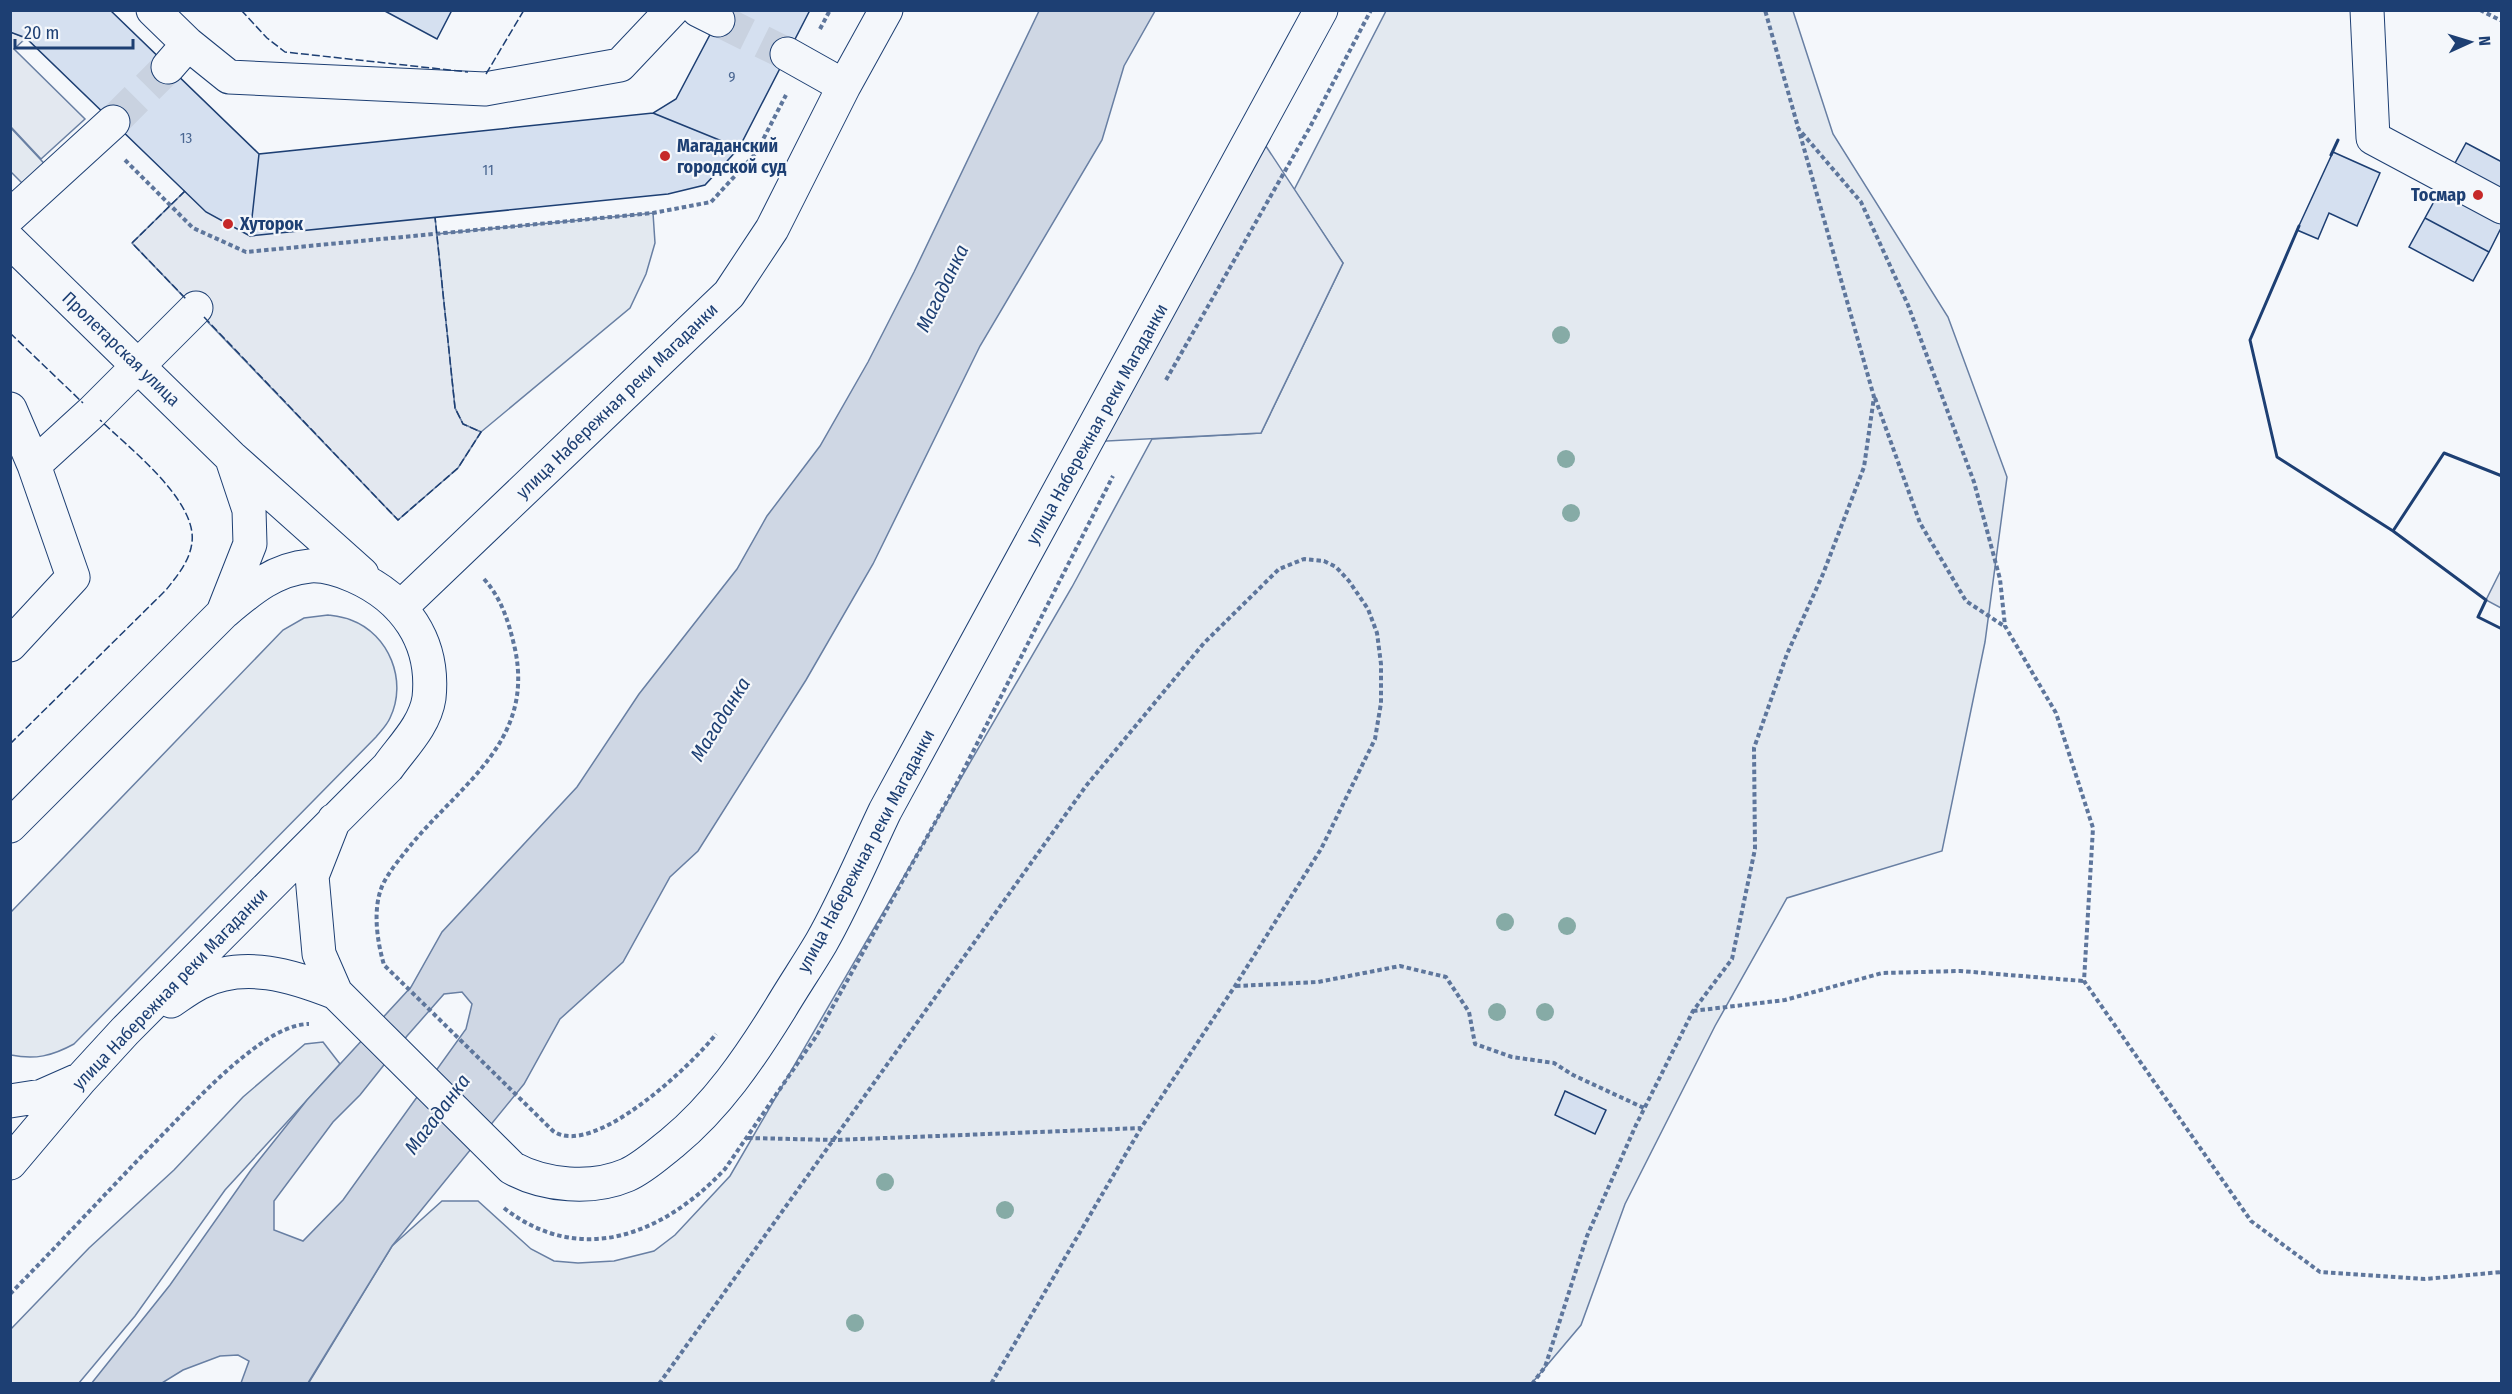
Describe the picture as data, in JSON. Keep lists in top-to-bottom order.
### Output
{
  "streets": {
    "street": ["Пролетарская улица", "улица Набережная реки Магаданки"]
  },
  "crossings": [
    ["Пролетарская улица", "улица Набережная реки Магаданки"]
  ],
  "water": ["Магаданка"],
  "places": ["Магаданский городской суд", "Тосмар", "Хуторок"],
  "house_numbers": ["9", "13", "11"],
  "scale_bar": "20 m",
  "north": "right"
}
